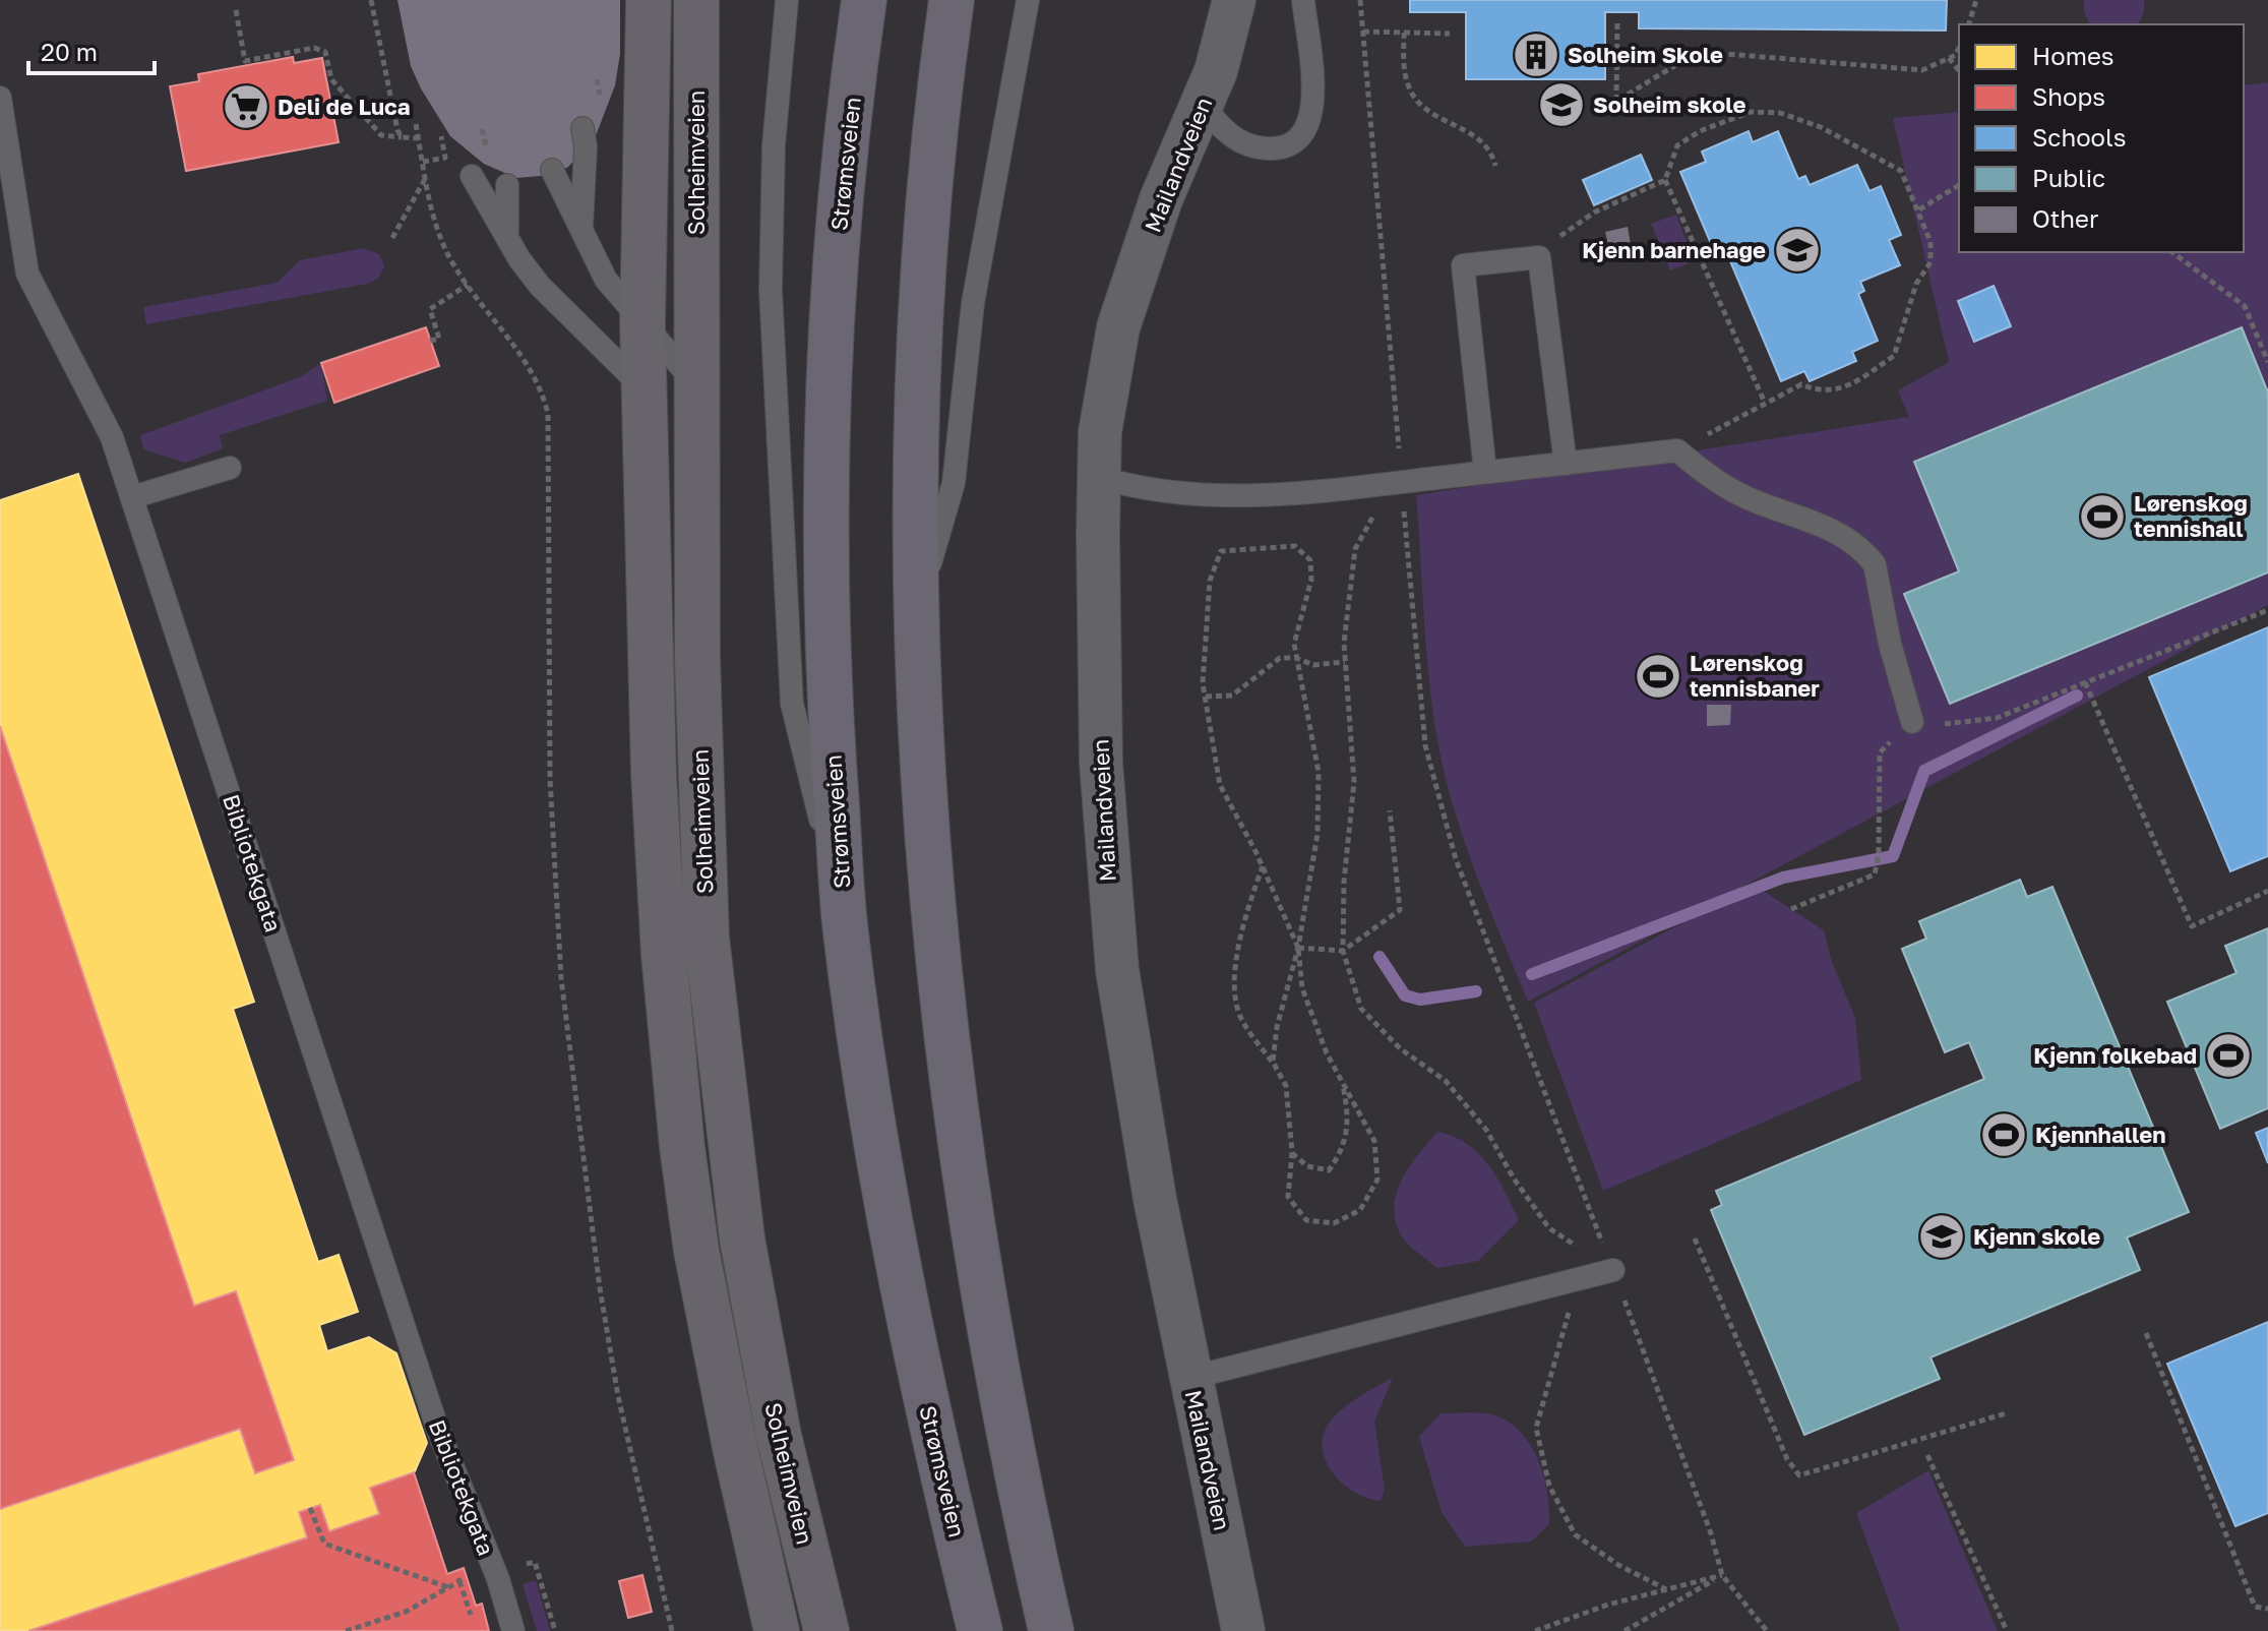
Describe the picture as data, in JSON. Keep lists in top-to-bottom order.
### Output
{
  "streets": {
    "highway": ["Strømsveien"],
    "main road": ["Solheimveien"],
    "street": ["Mailandveien"],
    "lane": ["Bibliotekgata"]
  },
  "places": {
    "building": ["Solheim Skole"],
    "school or university": ["Solheim skole", "Kjenn barnehage", "Kjenn skole"],
    "supermarket": ["Deli de Luca"],
    "sports": [
      "Lørenskog tennishall",
      "Lørenskog tennisbaner",
      "Kjenn folkebad",
      "Kjennhallen"
    ]
  },
  "legend": [
    "Homes",
    "Shops",
    "Schools",
    "Public",
    "Other"
  ],
  "scale_bar": "20 m"
}
